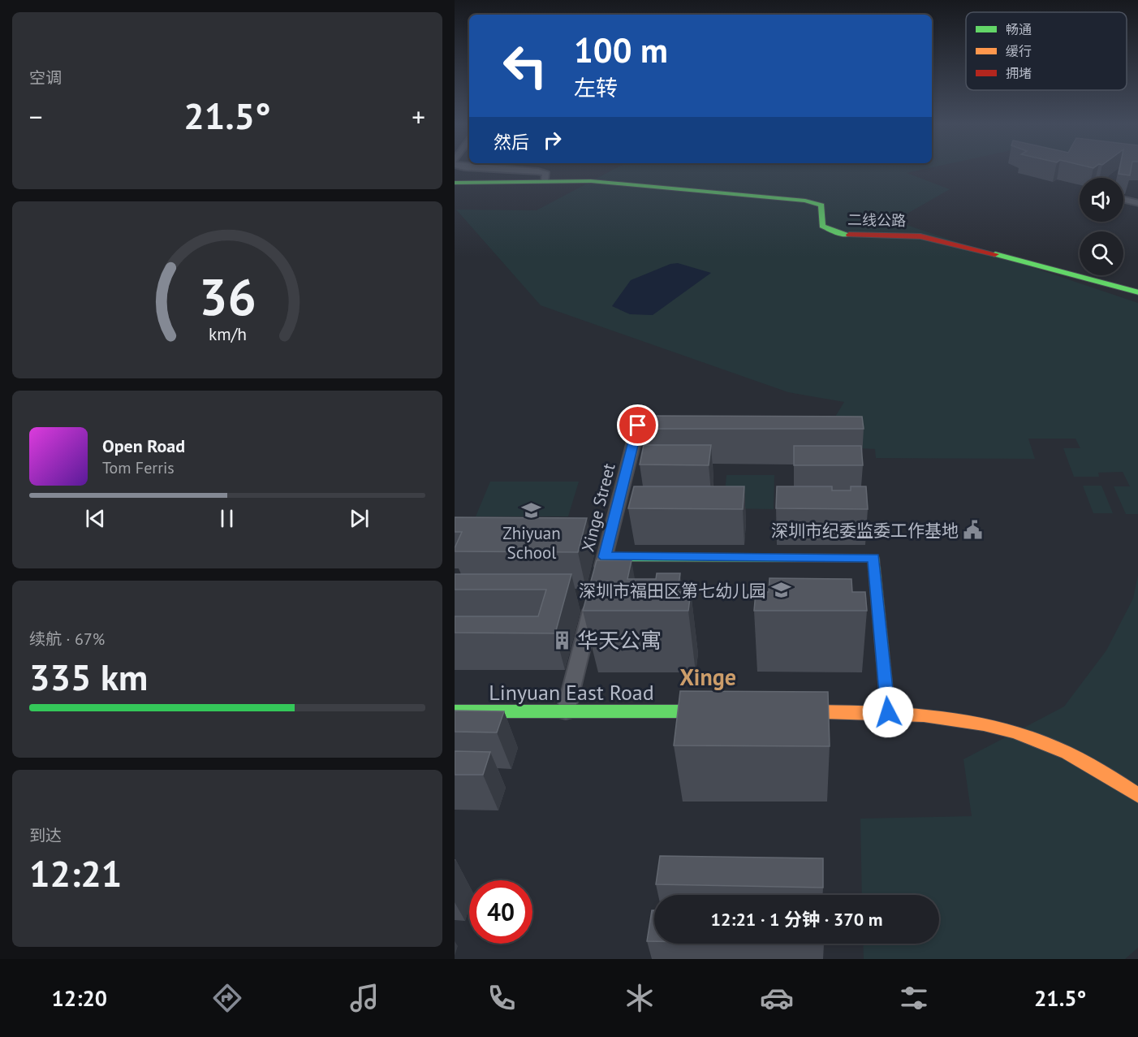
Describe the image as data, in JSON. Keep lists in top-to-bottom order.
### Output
{
  "streets": {
    "street": ["二线公路", "Xinge Street", "Linyuan East Road"]
  },
  "crossings": [
    ["Xinge Street", "Linyuan East Road"]
  ],
  "districts": ["Xinge"],
  "places": {
    "school or university": ["Zhiyuan School", "深圳市福田区第七幼儿园"],
    "public building": ["深圳市纪委监委工作基地"],
    "building": ["华天公寓"]
  },
  "legend": ["畅通", "缓行", "拥堵"],
  "page": {
    "tile": [
      "空调",
      ["续航 · 67%", "335 km"],
      ["到达", "12:21"]
    ],
    "turn": ["100 m", "左转"],
    "heat": ["−", "21.5°", "+"],
    "then": "然后",
    "song": ["Open Road", "Tom Ferris"],
    "limit": "40",
    "trip": "12:21 · 1 分钟 · 370 m",
    "tabs": ["12:20", "21.5°"],
    "gauge": ["36", "km/h"]
  }
}
